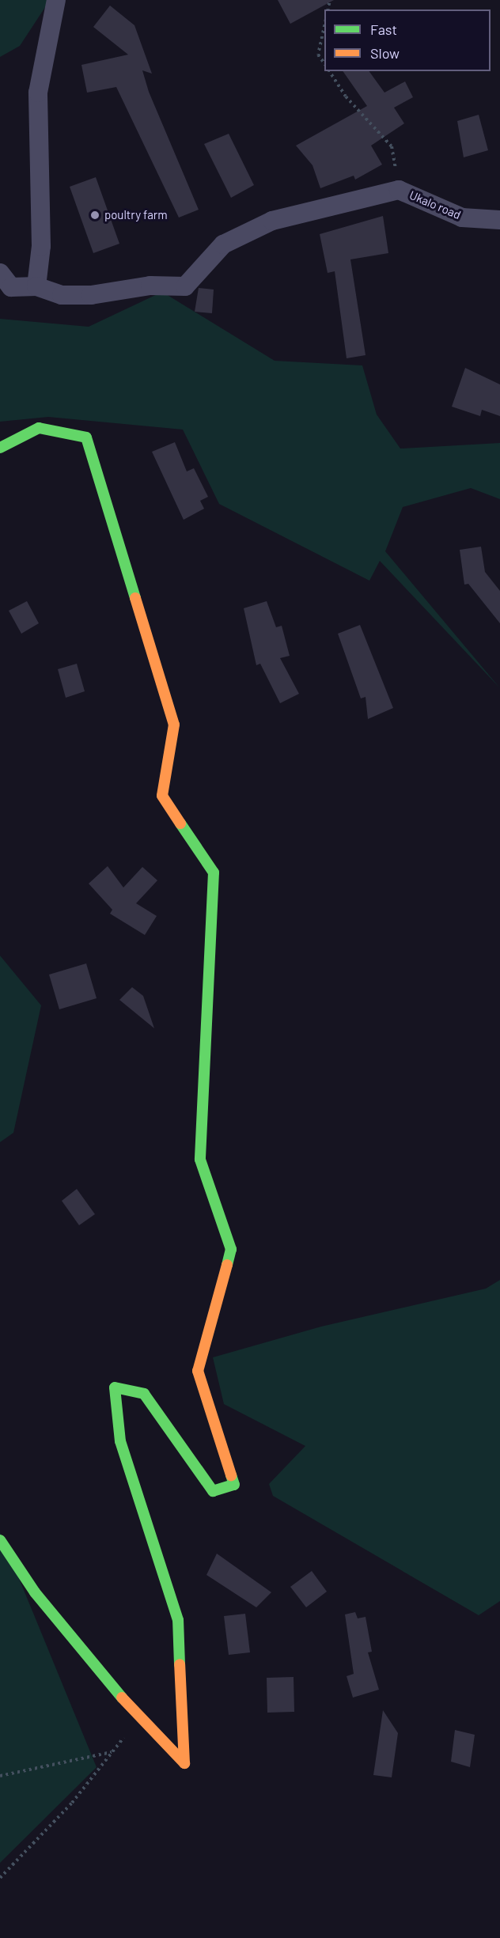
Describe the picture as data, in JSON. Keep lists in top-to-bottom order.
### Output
{
  "streets": {
    "street": ["Ukalo road"]
  },
  "places": ["poultry farm"],
  "legend": ["Fast", "Slow"]
}
